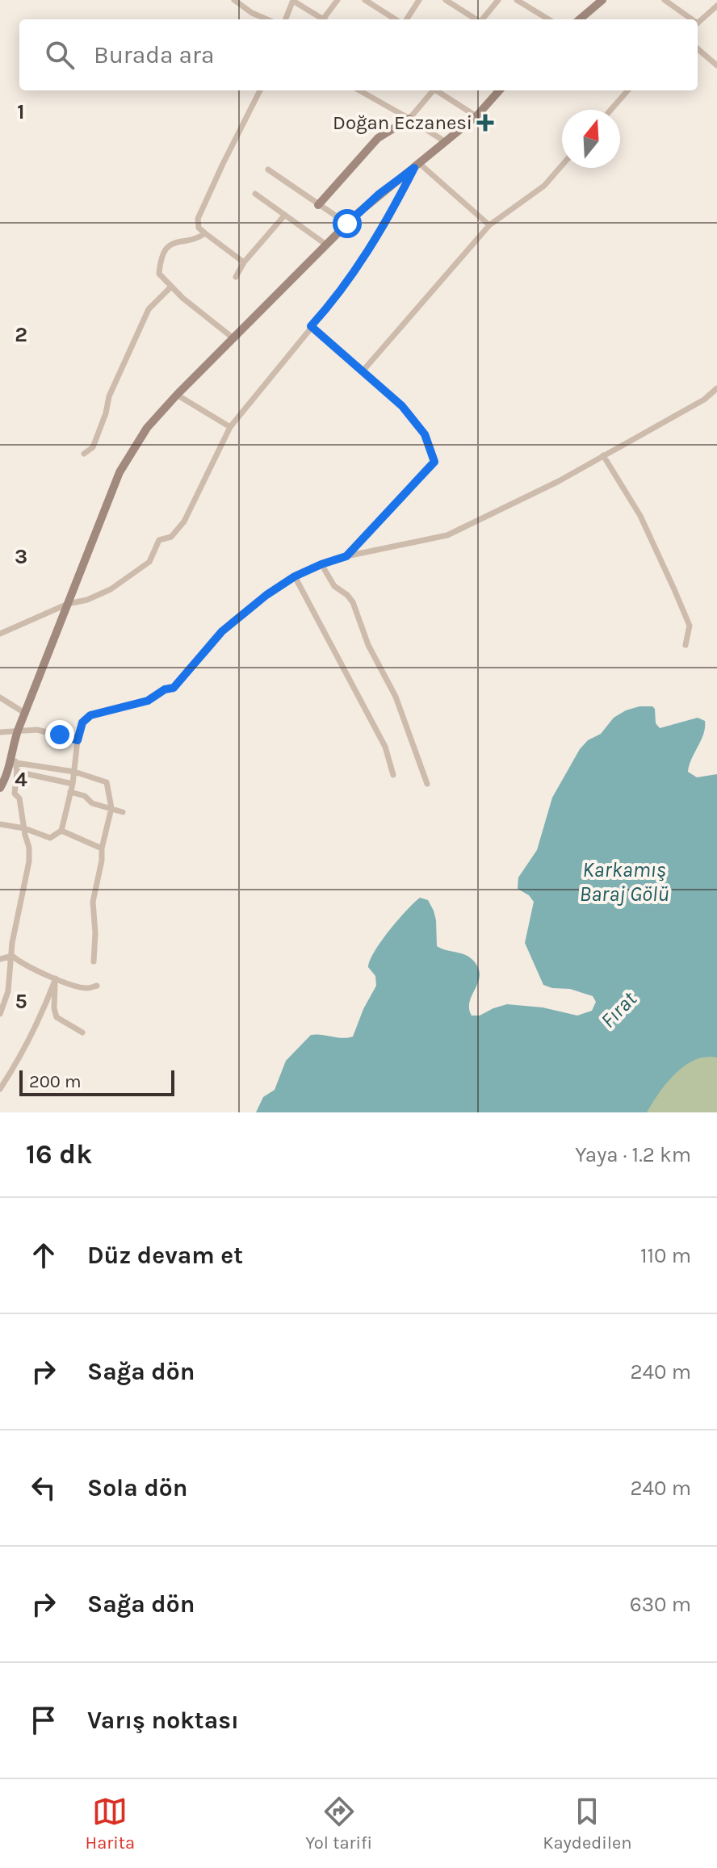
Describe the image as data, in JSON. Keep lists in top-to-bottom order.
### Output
{
  "water": ["Karkamış Baraj Gölü", "Fırat"],
  "places": {
    "health": ["Doğan Eczanesi"]
  },
  "scale_bar": "200 m",
  "north": "top",
  "page": {
    "search": "Burada ara",
    "scale": "200 m",
    "heading": ["16 dk", "Yaya · 1.2 km"],
    "list": [
      ["Düz devam et", "110 m"],
      ["Sağa dön", "240 m"],
      ["Sola dön", "240 m"],
      ["Sağa dön", "630 m"],
      "Varış noktası"
    ],
    "nav": ["Harita", "Yol tarifi", "Kaydedilen"]
  },
  "grid": {
    "rows": [
      "1",
      "2",
      "3",
      "4",
      "5"
    ]
  }
}
